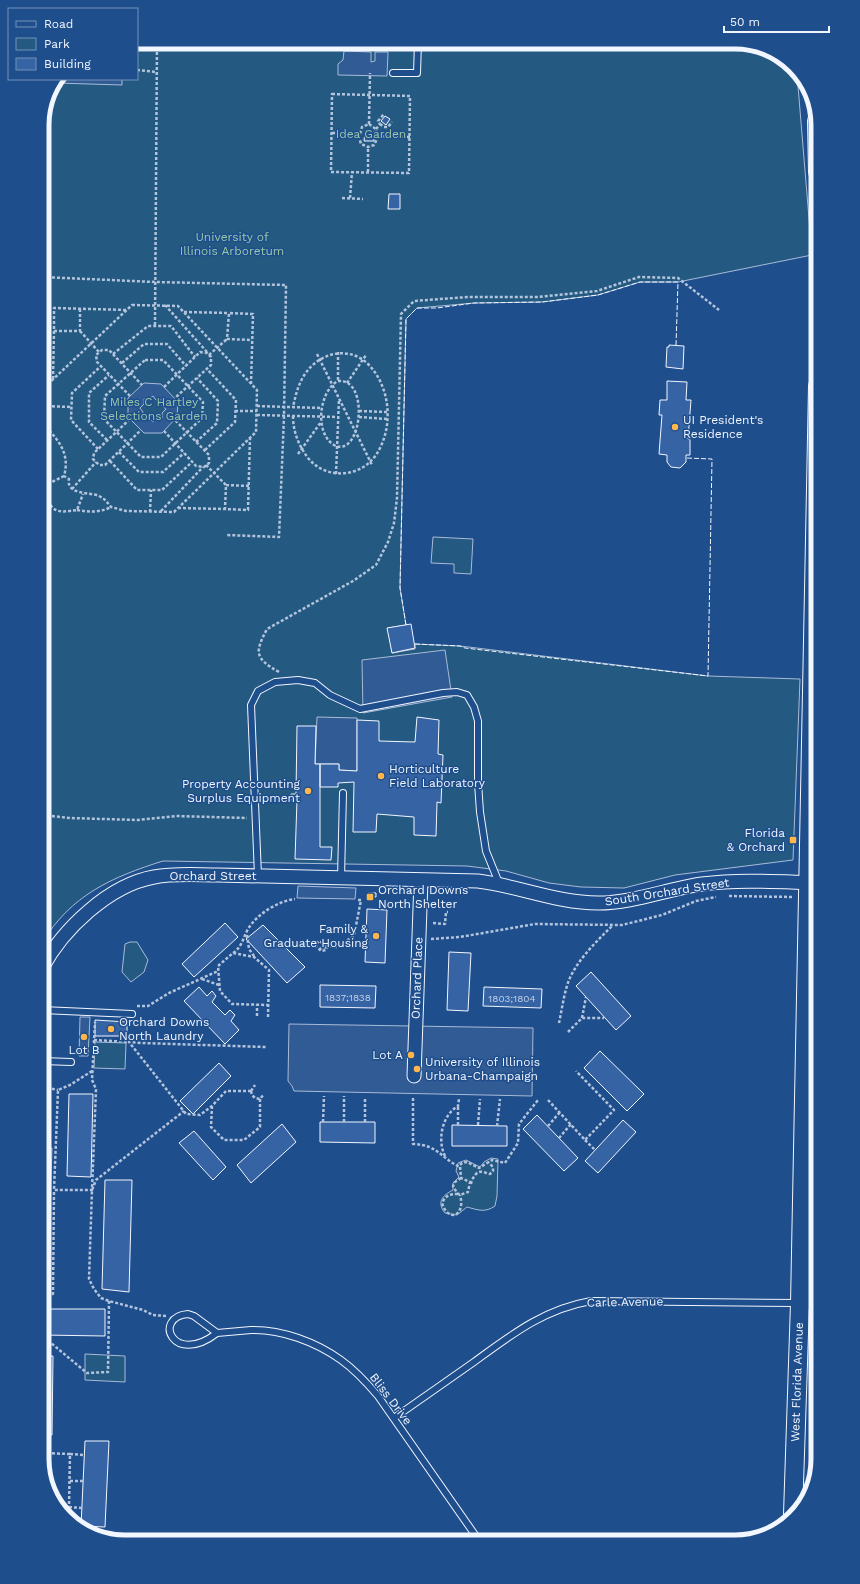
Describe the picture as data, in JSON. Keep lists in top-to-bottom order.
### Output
{
  "streets": {
    "main road": ["West Florida Avenue"],
    "street": [
      "Orchard Street",
      "South Orchard Street",
      "Orchard Place",
      "Carle Avenue"
    ],
    "lane": ["Bliss Drive"]
  },
  "crossings": [
    ["Orchard Street", "South Orchard Street"],
    ["Orchard Street", "Orchard Place"],
    ["South Orchard Street", "Orchard Place"],
    ["Carle Avenue", "West Florida Avenue"],
    ["Carle Avenue", "Bliss Drive"]
  ],
  "parks": ["Idea Garden", "University of Illinois Arboretum", "Miles C Hartley Selections Garden"],
  "places": {
    "other": [
      "UI President's Residence",
      "Horticulture Field Laboratory",
      "Property Accounting Surplus Equipment",
      "Family & Graduate Housing",
      "Orchard Downs North Laundry",
      "Lot B",
      "Lot A",
      "University of Illinois Urbana-Champaign"
    ],
    "transit": ["Florida & Orchard", "Orchard Downs North Shelter"]
  },
  "house_numbers": ["1837;1838", "1803;1804"],
  "legend": ["Road", "Park", "Building"],
  "scale_bar": "50 m"
}
